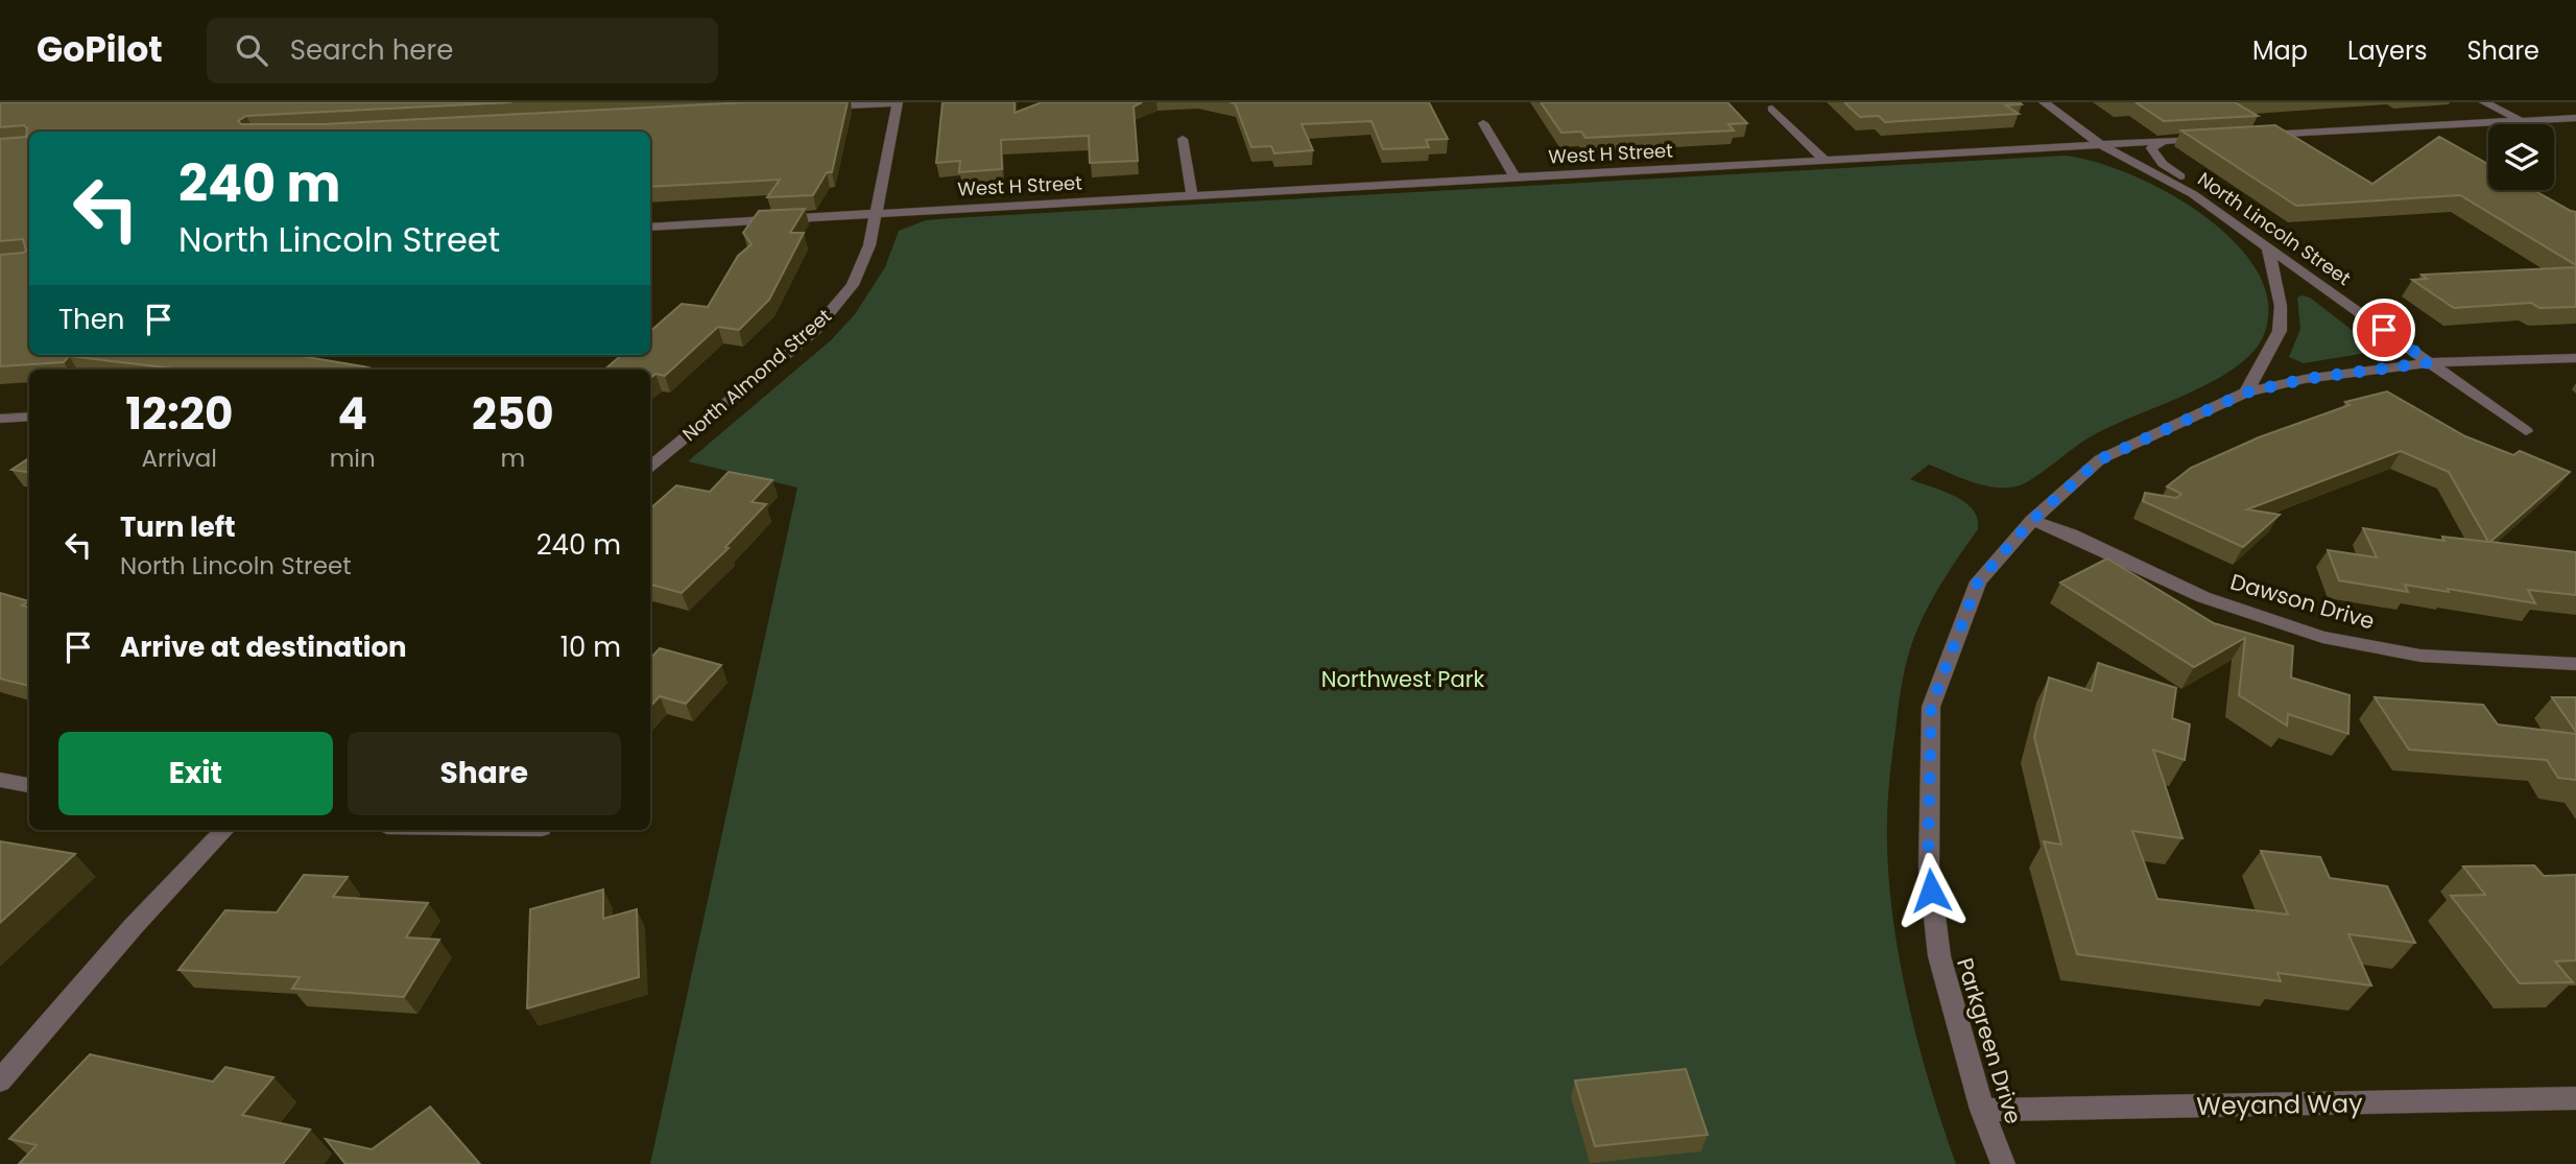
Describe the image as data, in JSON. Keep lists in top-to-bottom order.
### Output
{
  "streets": {
    "street": [
      "West H Street",
      "North Lincoln Street",
      "North Almond Street",
      "Dawson Drive",
      "Parkgreen Drive",
      "Weyand Way"
    ]
  },
  "crossings": [
    ["West H Street", "North Lincoln Street"],
    ["West H Street", "North Almond Street"],
    ["North Lincoln Street", "Parkgreen Drive"],
    ["Dawson Drive", "Parkgreen Drive"],
    ["Parkgreen Drive", "Weyand Way"]
  ],
  "parks": ["Northwest Park"],
  "page": {
    "header": "GoPilot",
    "search": "Search here",
    "nav": ["Map", "Layers", "Share"],
    "turn": ["240 m", "North Lincoln Street"],
    "then": "Then",
    "eta": [
      "12:20",
      "Arrival",
      "4",
      "min",
      "250",
      "m"
    ],
    "list": [
      {
        "name": "Turn left",
        "note": "North Lincoln Street",
        "value": "240 m"
      },
      {
        "name": "Arrive at destination",
        "value": "10 m"
      }
    ],
    "buttons": ["Exit", "Share"]
  }
}
